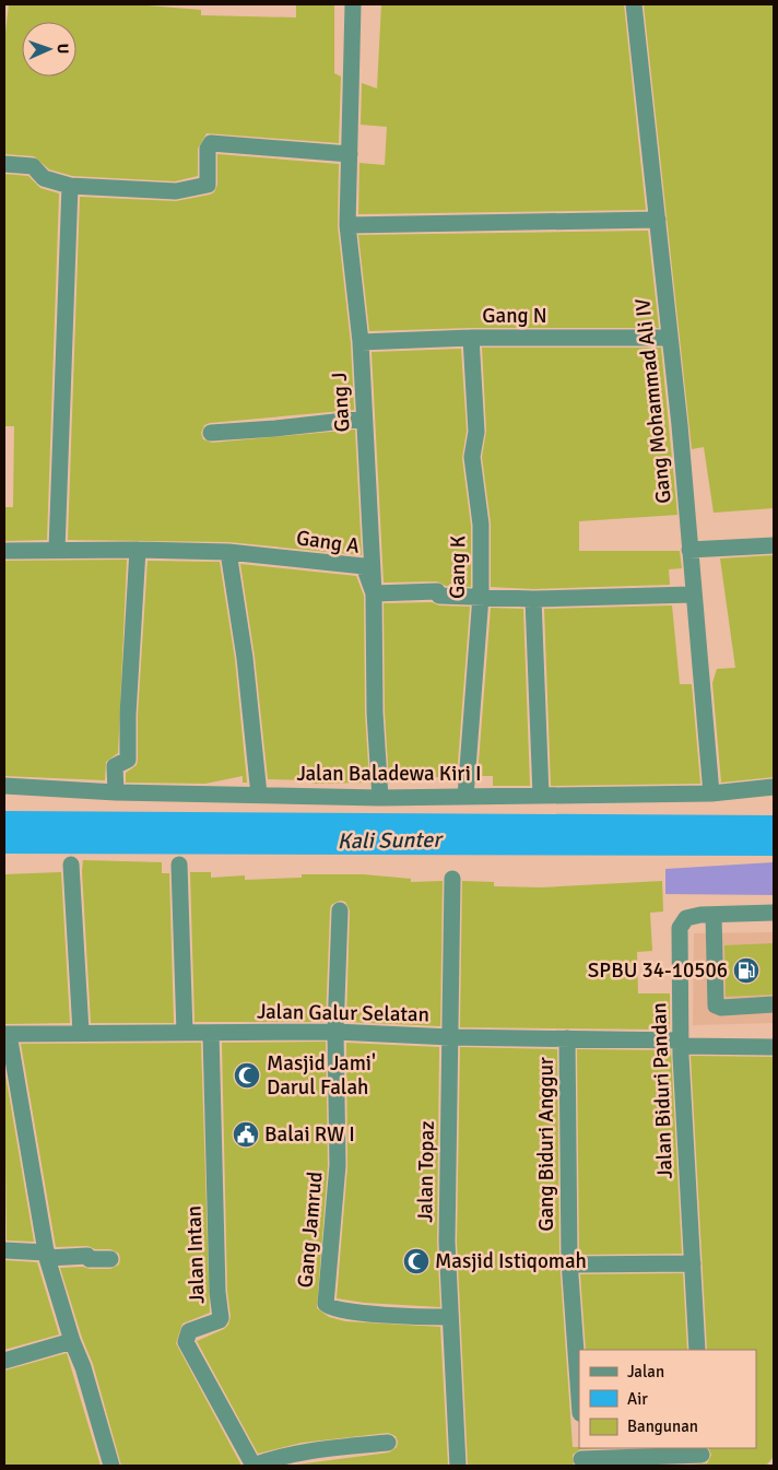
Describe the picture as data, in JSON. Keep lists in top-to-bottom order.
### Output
{
  "streets": {
    "street": [
      "Gang N",
      "Gang Mohammad Ali IV",
      "Gang J",
      "Gang A",
      "Gang K",
      "Jalan Baladewa Kiri I",
      "Jalan Galur Selatan",
      "Jalan Biduri Pandan",
      "Gang Biduri Anggur",
      "Jalan Topaz",
      "Gang Jamrud",
      "Jalan Intan"
    ]
  },
  "crossings": [
    ["Gang N", "Gang Mohammad Ali IV"],
    ["Gang N", "Gang J"],
    ["Gang N", "Gang K"],
    ["Gang Mohammad Ali IV", "Jalan Baladewa Kiri I"],
    ["Gang J", "Gang A"],
    ["Gang J", "Jalan Baladewa Kiri I"],
    ["Gang K", "Jalan Baladewa Kiri I"],
    ["Jalan Galur Selatan", "Jalan Biduri Pandan"],
    ["Jalan Galur Selatan", "Gang Biduri Anggur"],
    ["Jalan Galur Selatan", "Jalan Topaz"],
    ["Jalan Galur Selatan", "Gang Jamrud"],
    ["Jalan Galur Selatan", "Jalan Intan"],
    ["Jalan Topaz", "Gang Jamrud"]
  ],
  "water": ["Kali Sunter"],
  "places": {
    "fuel station": ["SPBU 34-10506"],
    "mosque": ["Masjid Jami' Darul Falah", "Masjid Istiqomah"],
    "public building": ["Balai RW I"]
  },
  "legend": ["Jalan", "Air", "Bangunan"],
  "north": "right"
}
